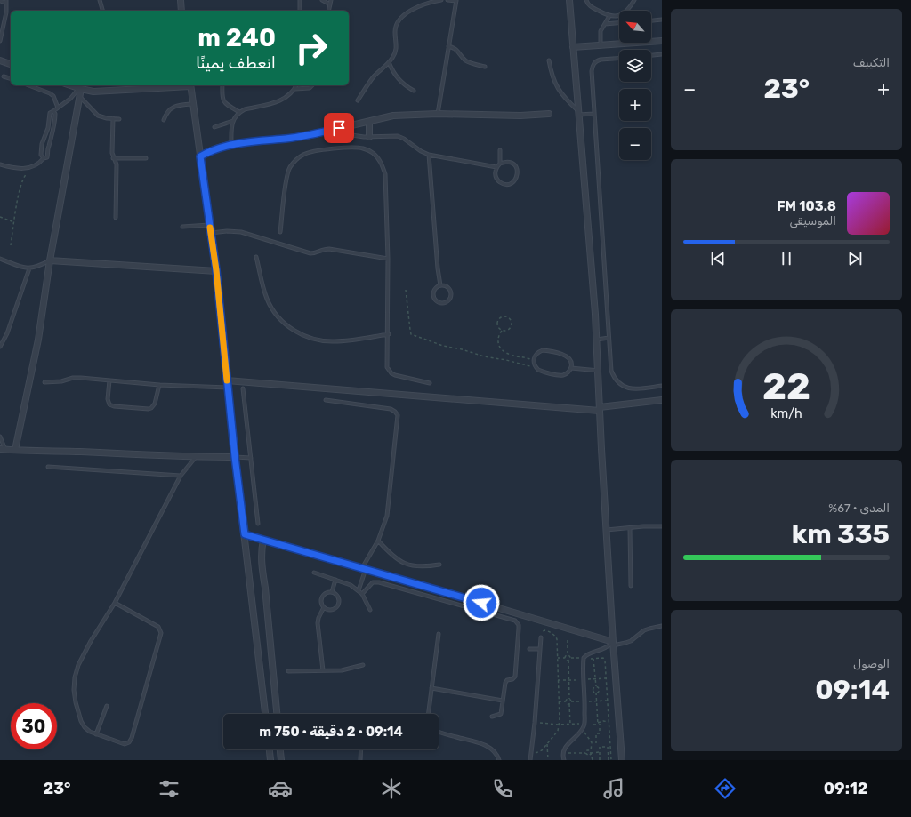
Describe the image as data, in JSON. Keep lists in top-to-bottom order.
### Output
{
  "north": "top left",
  "page": {
    "tile": [
      "التكييف",
      ["المدى · 67%", "335 km"],
      ["الوصول", "09:14"]
    ],
    "map_buttons": ["+", "−"],
    "turn": ["240 m", "انعطف يمينًا"],
    "heat": ["−", "23°", "+"],
    "song": ["103.8 FM", "الموسيقى"],
    "limit": "30",
    "trip": "09:14 · 2 دقيقة · 750 m",
    "tabs": ["09:12", "23°"],
    "gauge": ["22", "km/h"]
  }
}
